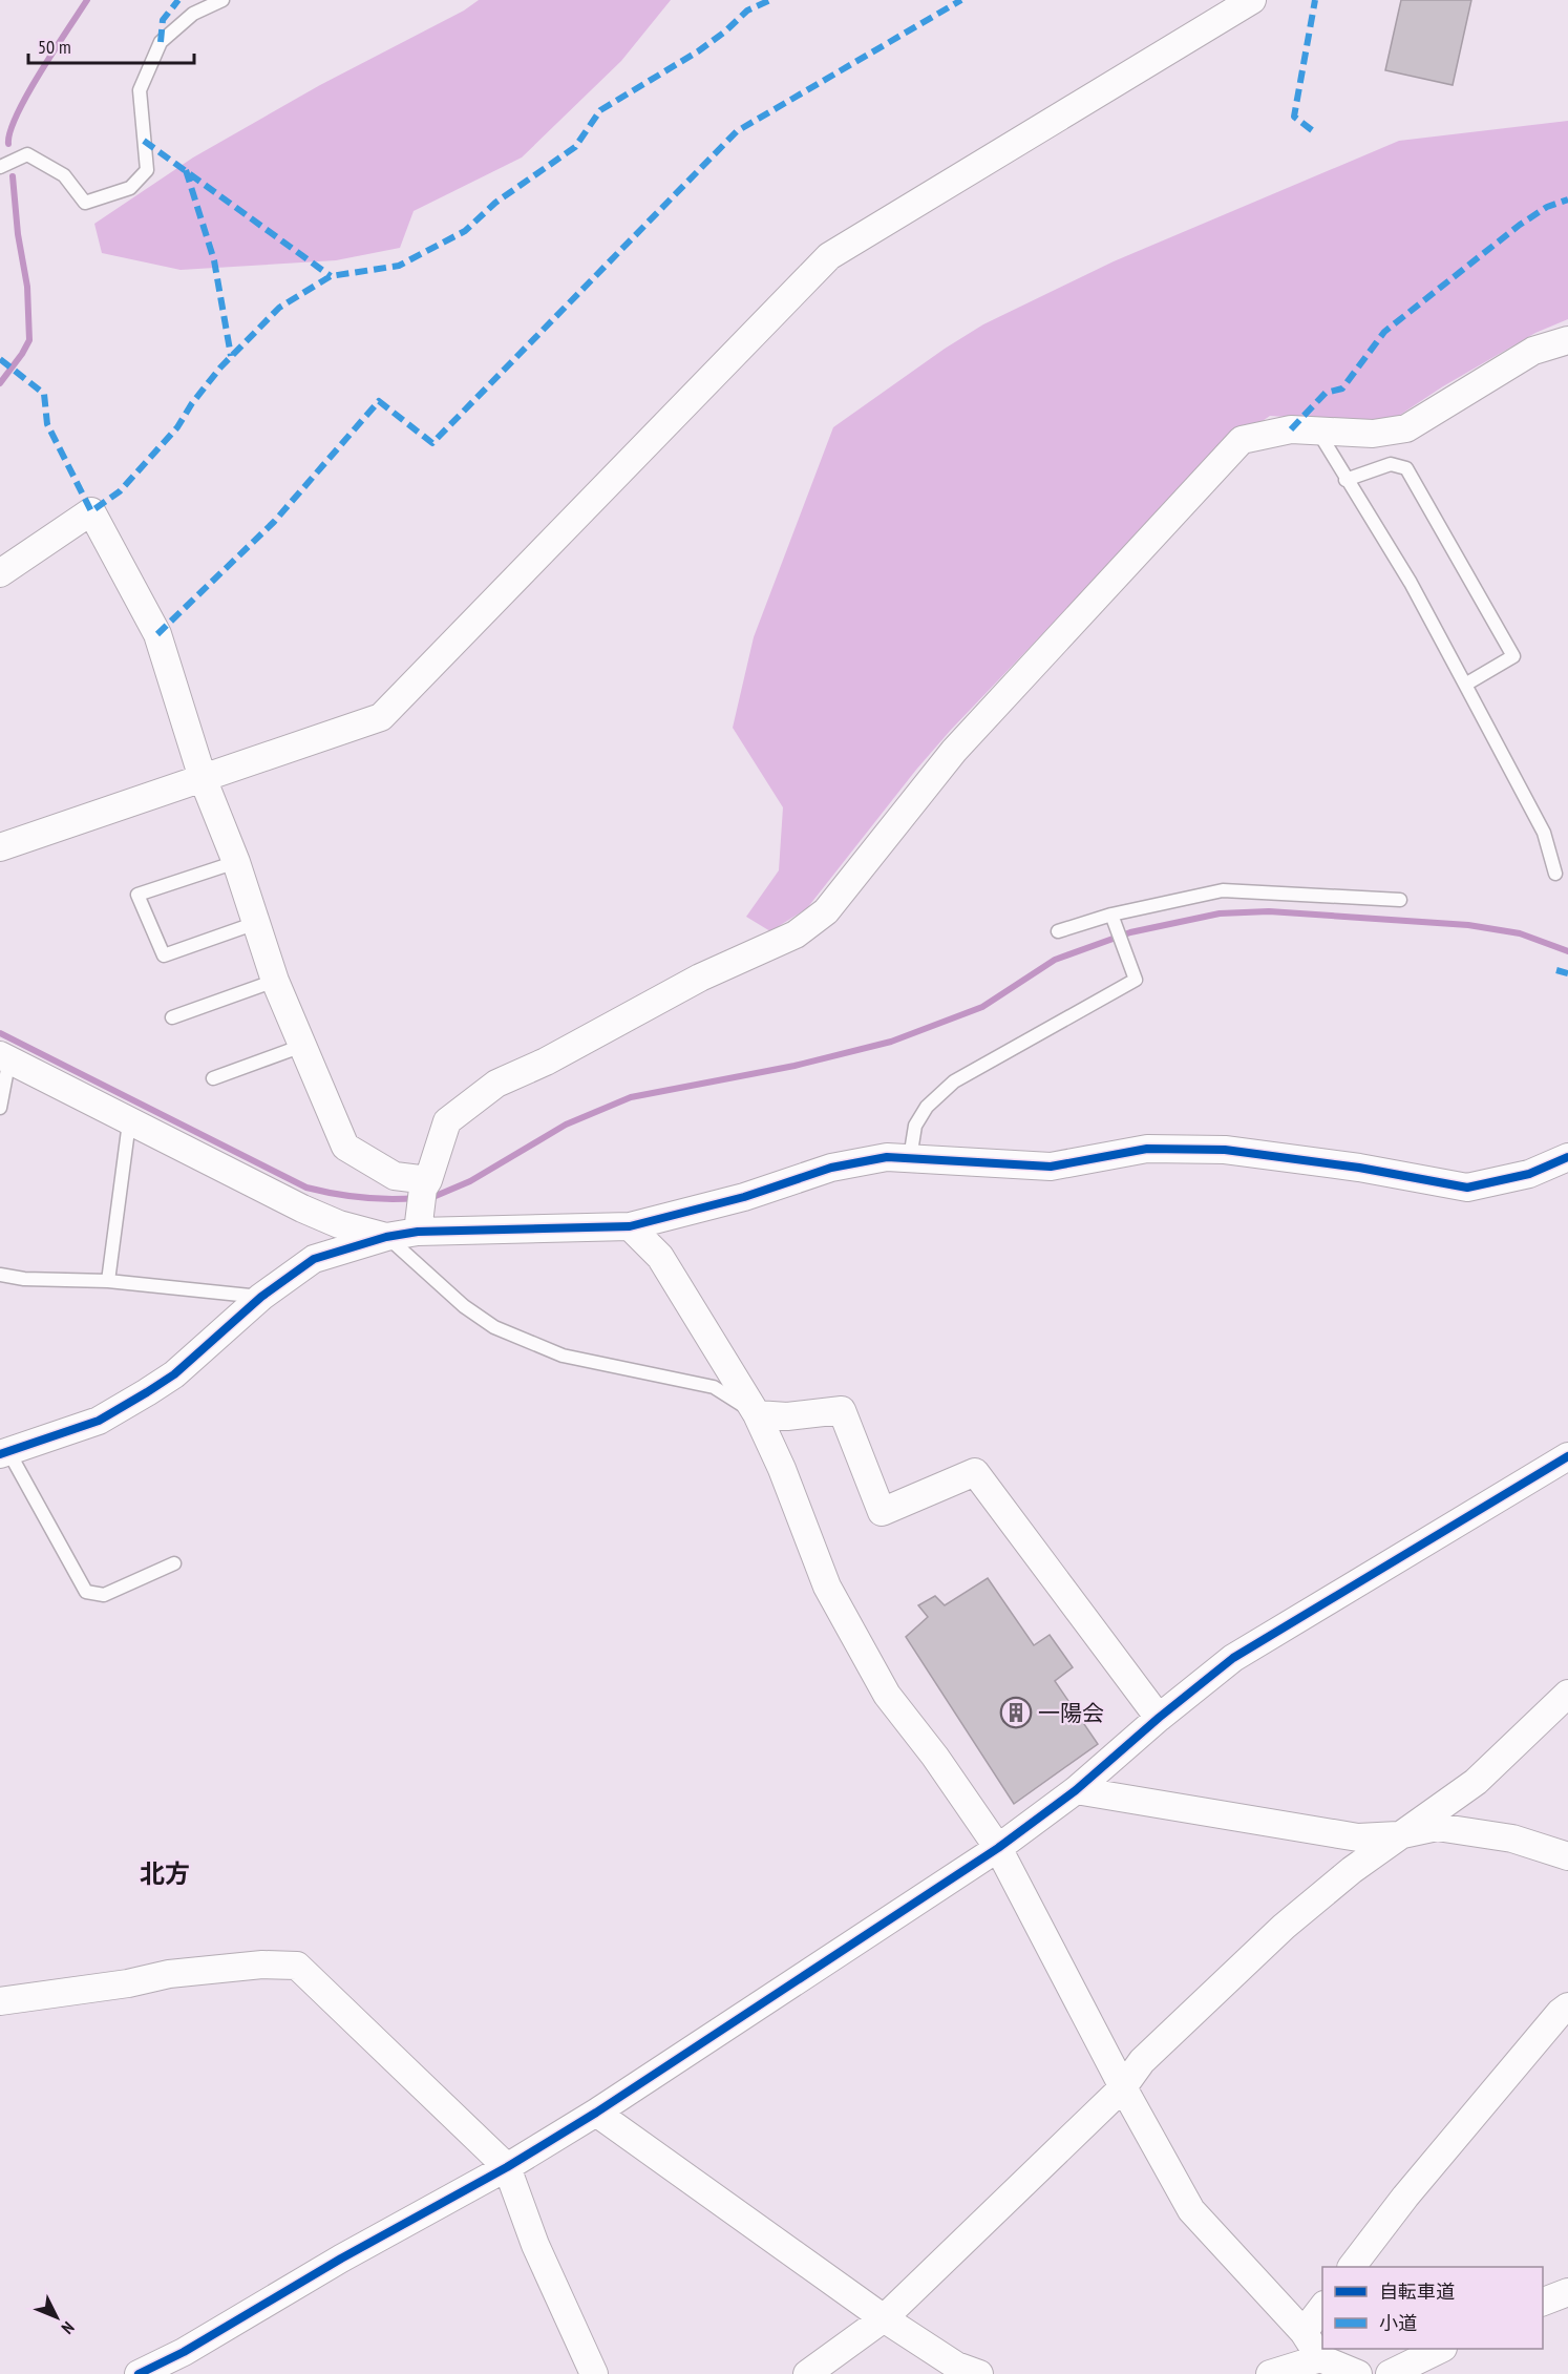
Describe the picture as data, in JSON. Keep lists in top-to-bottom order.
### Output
{
  "districts": ["北方"],
  "places": {
    "building": ["一陽会"]
  },
  "legend": ["自転車道", "小道"],
  "scale_bar": "50 m",
  "north": "bottom right"
}
